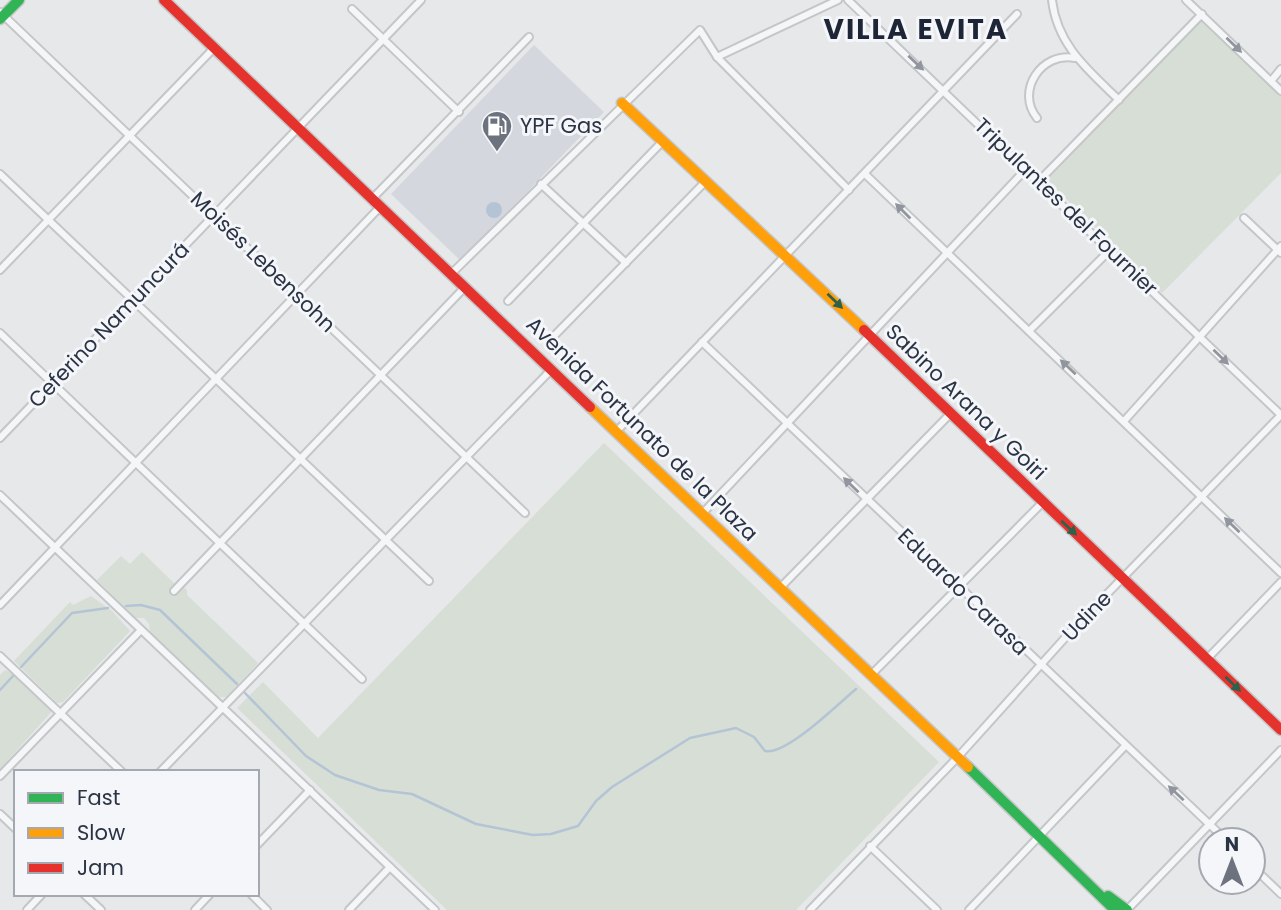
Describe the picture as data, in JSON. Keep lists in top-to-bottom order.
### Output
{
  "streets": {
    "main road": ["Sabino Arana y Goiri", "Avenida Fortunato de la Plaza"],
    "street": [
      "Tripulantes del Fournier",
      "Moisés Lebensohn",
      "Ceferino Namuncurá",
      "Eduardo Carasa",
      "Udine"
    ]
  },
  "crossings": [
    ["Tripulantes del Fournier", "Udine"],
    ["Moisés Lebensohn", "Ceferino Namuncurá"],
    ["Ceferino Namuncurá", "Avenida Fortunato de la Plaza"],
    ["Sabino Arana y Goiri", "Udine"],
    ["Avenida Fortunato de la Plaza", "Udine"],
    ["Eduardo Carasa", "Udine"]
  ],
  "one_way": ["Tripulantes del Fournier", "Sabino Arana y Goiri"],
  "districts": ["VILLA EVITA"],
  "places": {
    "fuel station": ["YPF Gas"]
  },
  "legend": ["Fast", "Slow", "Jam"],
  "north": "top"
}
